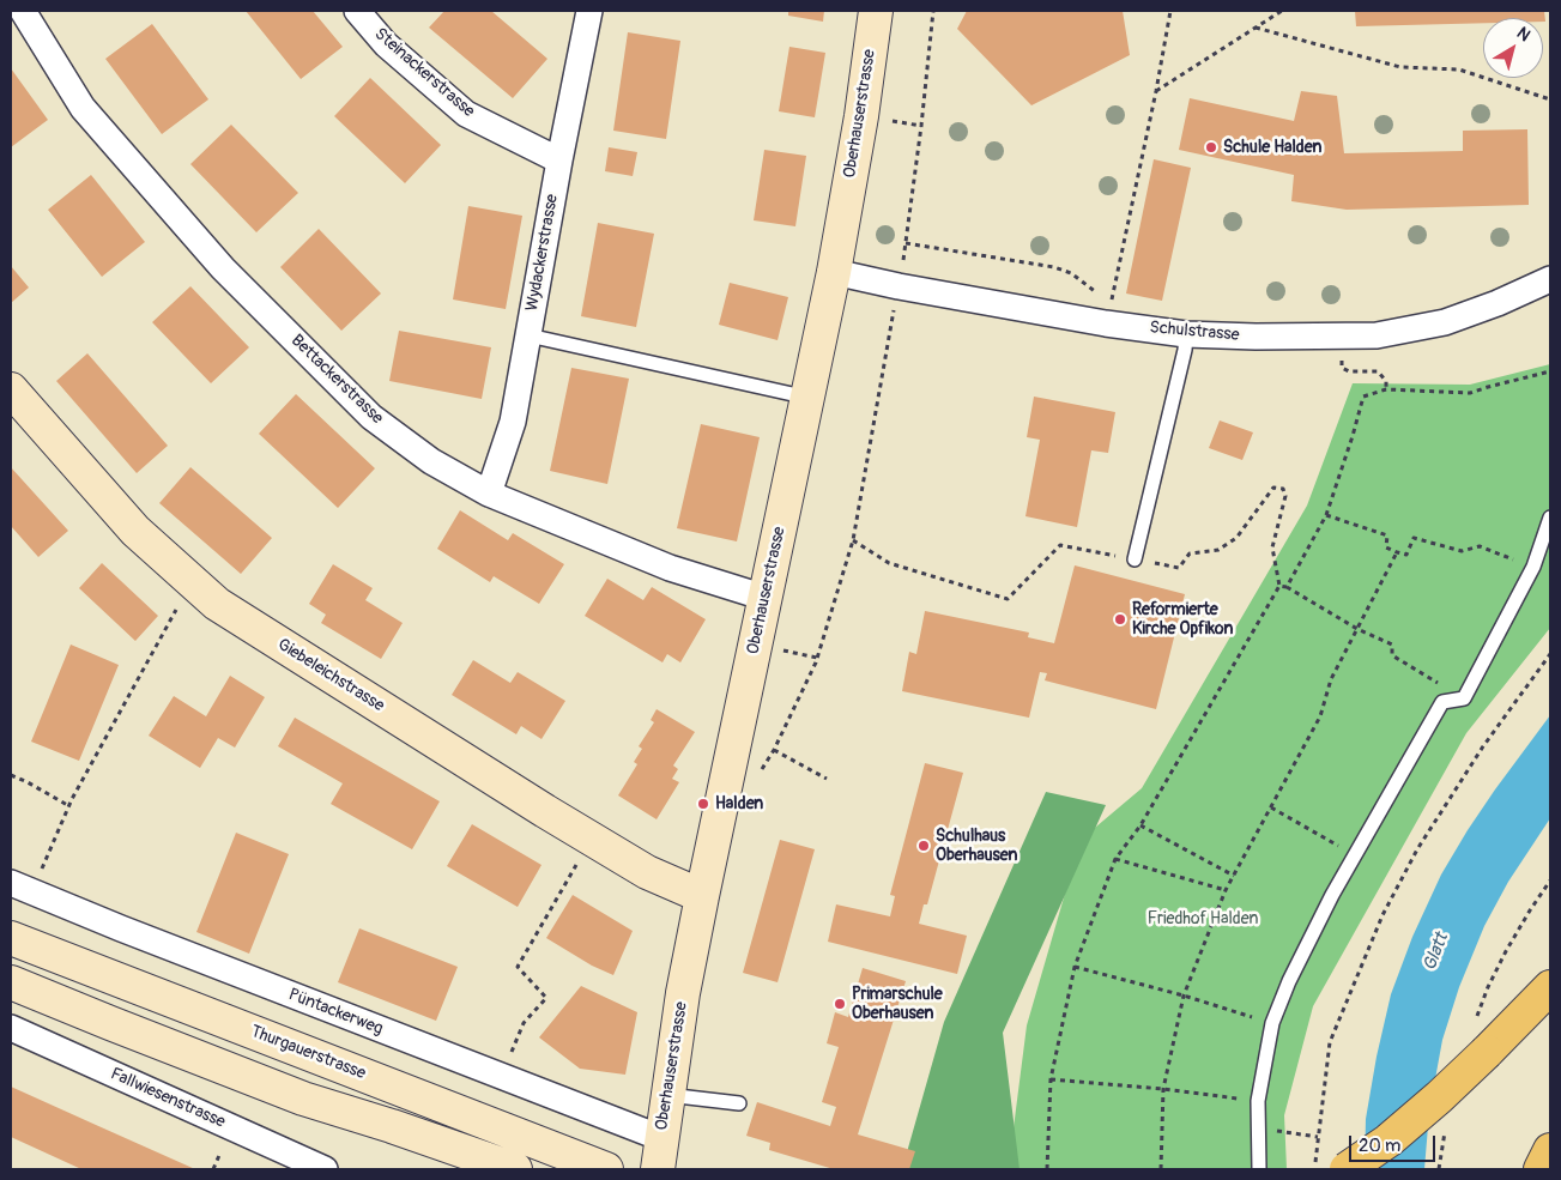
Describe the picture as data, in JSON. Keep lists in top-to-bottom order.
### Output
{
  "streets": {
    "street": [
      "Steinackerstrasse",
      "Oberhauserstrasse",
      "Wydackerstrasse",
      "Schulstrasse",
      "Bettackerstrasse",
      "Giebeleichstrasse",
      "Püntackerweg",
      "Thurgauerstrasse",
      "Fallwiesenstrasse"
    ]
  },
  "crossings": [
    ["Steinackerstrasse", "Wydackerstrasse"],
    ["Oberhauserstrasse", "Schulstrasse"],
    ["Oberhauserstrasse", "Bettackerstrasse"],
    ["Oberhauserstrasse", "Giebeleichstrasse"],
    ["Oberhauserstrasse", "Püntackerweg"],
    ["Wydackerstrasse", "Bettackerstrasse"]
  ],
  "water": ["Glatt"],
  "parks": ["Friedhof Halden"],
  "places": [
    "Schule Halden",
    "Reformierte Kirche Opfikon",
    "Halden",
    "Schulhaus Oberhausen",
    "Primarschule Oberhausen"
  ],
  "scale_bar": "20 m",
  "north": "top right"
}
